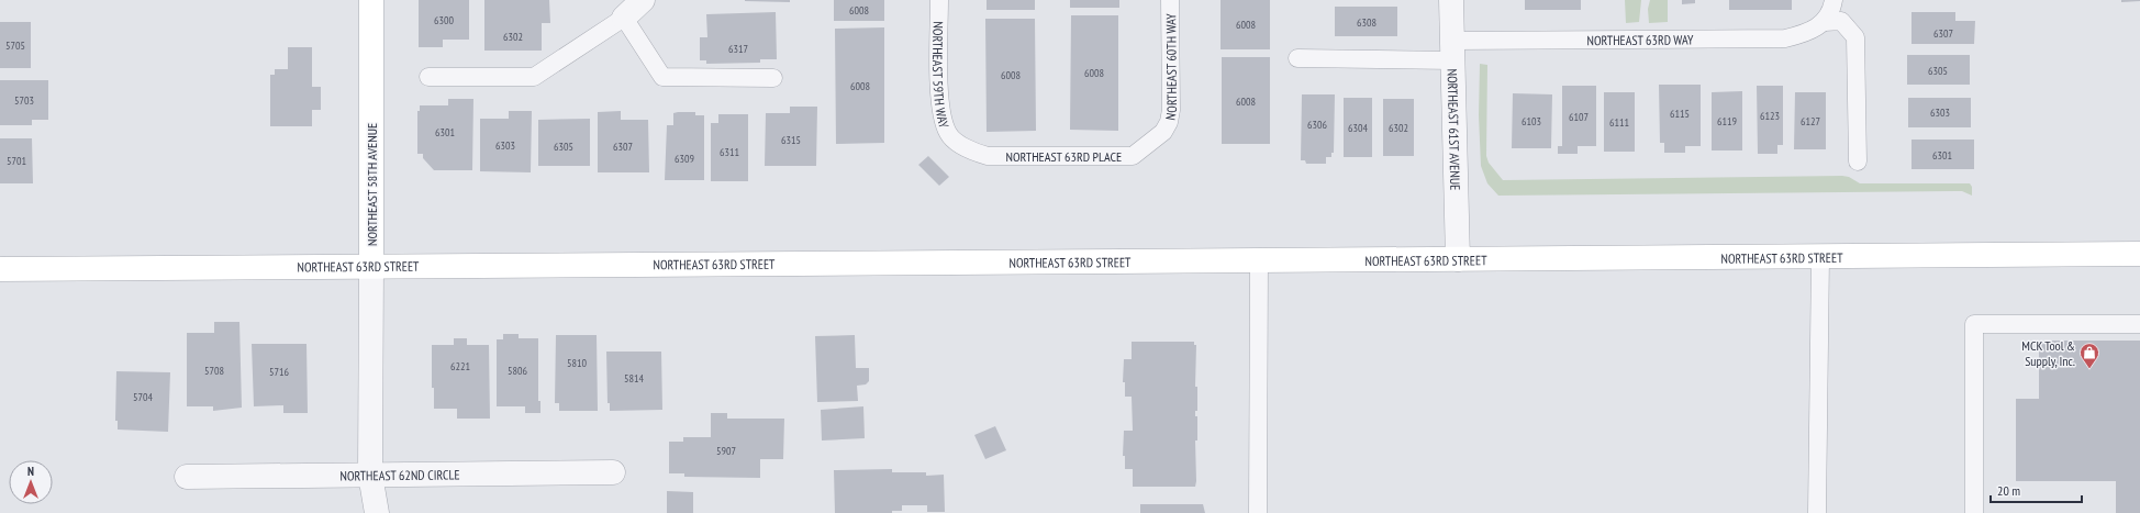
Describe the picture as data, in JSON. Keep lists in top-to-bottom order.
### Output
{
  "streets": {
    "main road": ["NORTHEAST 58TH AVENUE", "NORTHEAST 63RD STREET"],
    "street": ["NORTHEAST 61ST AVENUE", "NORTHEAST 62ND CIRCLE"],
    "lane": [
      "NORTHEAST 63RD WAY",
      "NORTHEAST 60TH WAY",
      "NORTHEAST 59TH WAY",
      "NORTHEAST 63RD PLACE"
    ]
  },
  "crossings": [
    ["NORTHEAST 63RD WAY", "NORTHEAST 61ST AVENUE"],
    ["NORTHEAST 60TH WAY", "NORTHEAST 63RD PLACE"],
    ["NORTHEAST 59TH WAY", "NORTHEAST 63RD PLACE"],
    ["NORTHEAST 61ST AVENUE", "NORTHEAST 63RD STREET"],
    ["NORTHEAST 58TH AVENUE", "NORTHEAST 63RD STREET"],
    ["NORTHEAST 58TH AVENUE", "NORTHEAST 62ND CIRCLE"]
  ],
  "places": {
    "shop": ["MCK Tool & Supply, Inc."]
  },
  "house_numbers": [
    "6008",
    "6300",
    "6308",
    "6008",
    "6307",
    "6302",
    "5705",
    "6317",
    "6305",
    "6008",
    "6008",
    "6008",
    "5703",
    "6008",
    "6303",
    "6115",
    "6123",
    "6107",
    "6103",
    "6119",
    "6127",
    "6111",
    "6306",
    "6304",
    "6302",
    "6301",
    "6315",
    "6303",
    "6305",
    "6307",
    "6311",
    "6301",
    "6309",
    "5701",
    "5810",
    "6221",
    "5708",
    "5806",
    "5716",
    "5814",
    "5704",
    "5907"
  ],
  "scale_bar": "20 m",
  "north": "top"
}
